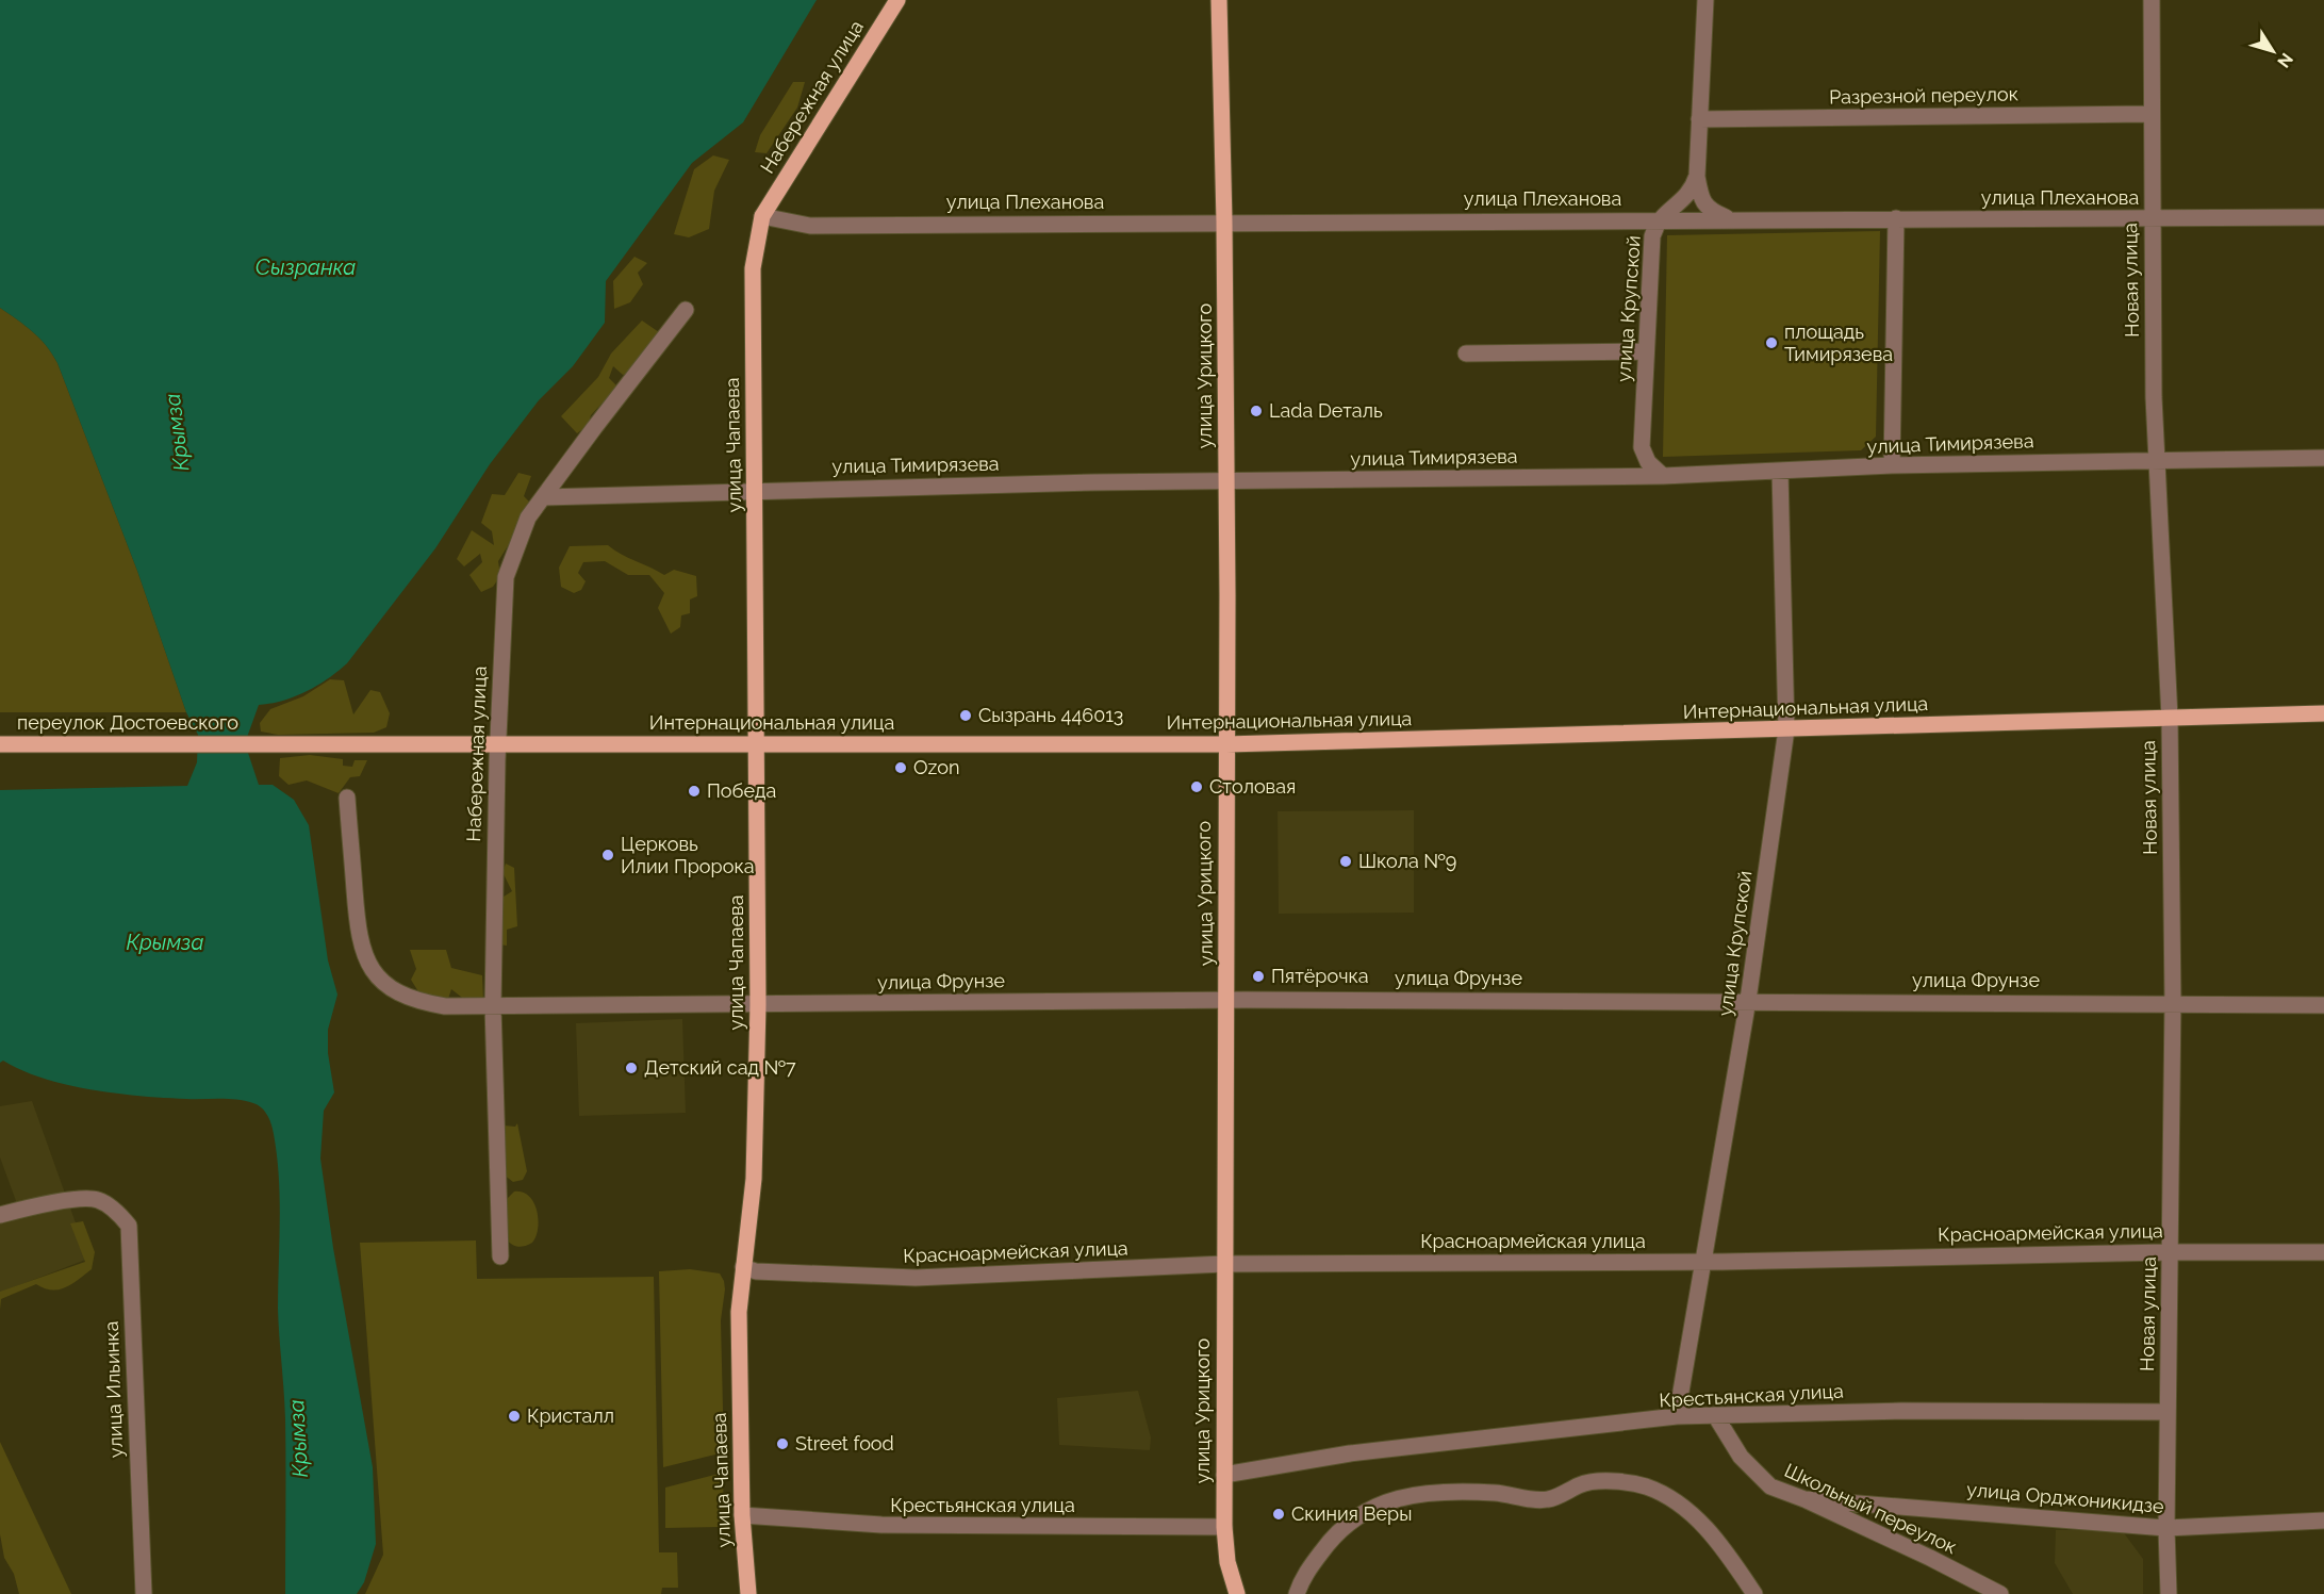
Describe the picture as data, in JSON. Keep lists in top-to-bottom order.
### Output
{
  "streets": {
    "main road": [
      "Набережная улица",
      "улица Урицкого",
      "улица Чапаева",
      "Интернациональная улица",
      "переулок Достоевского"
    ],
    "street": [
      "Разрезной переулок",
      "улица Плеханова",
      "Новая улица",
      "улица Крупской",
      "улица Тимирязева",
      "улица Фрунзе",
      "Красноармейская улица",
      "улица Ильинка",
      "Крестьянская улица",
      "улица Орджоникидзе",
      "Школьный переулок"
    ]
  },
  "crossings": [
    ["Разрезной переулок", "Новая улица"],
    ["Набережная улица", "улица Плеханова"],
    ["Набережная улица", "улица Тимирязева"],
    ["Набережная улица", "улица Чапаева"],
    ["Набережная улица", "Интернациональная улица"],
    ["Набережная улица", "улица Фрунзе"],
    ["улица Плеханова", "Новая улица"],
    ["улица Плеханова", "улица Крупской"],
    ["улица Плеханова", "улица Урицкого"],
    ["улица Плеханова", "улица Чапаева"],
    ["Новая улица", "улица Тимирязева"],
    ["Новая улица", "Интернациональная улица"],
    ["Новая улица", "улица Фрунзе"],
    ["Новая улица", "Красноармейская улица"],
    ["Новая улица", "Крестьянская улица"],
    ["Новая улица", "улица Орджоникидзе"],
    ["улица Крупской", "улица Тимирязева"],
    ["улица Крупской", "Интернациональная улица"],
    ["улица Крупской", "улица Фрунзе"],
    ["улица Крупской", "Красноармейская улица"],
    ["улица Крупской", "Крестьянская улица"],
    ["улица Урицкого", "улица Тимирязева"],
    ["улица Урицкого", "Интернациональная улица"],
    ["улица Урицкого", "улица Фрунзе"],
    ["улица Урицкого", "Красноармейская улица"],
    ["улица Урицкого", "Крестьянская улица"],
    ["улица Тимирязева", "улица Чапаева"],
    ["улица Чапаева", "Интернациональная улица"],
    ["улица Чапаева", "улица Фрунзе"],
    ["улица Чапаева", "Красноармейская улица"],
    ["улица Чапаева", "Крестьянская улица"],
    ["Интернациональная улица", "переулок Достоевского"],
    ["Крестьянская улица", "Школьный переулок"],
    ["улица Орджоникидзе", "Школьный переулок"]
  ],
  "water": ["Сызранка", "Крымза"],
  "places": [
    "площадь Тимирязева",
    "Lada Dеталь",
    "Сызрань 446013",
    "Ozon",
    "Столовая",
    "Победа",
    "Церковь Илии Пророка",
    "Школа №9",
    "Пятёрочка",
    "Детский сад №7",
    "Кристалл",
    "Street food",
    "Скиния Веры"
  ],
  "north": "bottom right"
}
